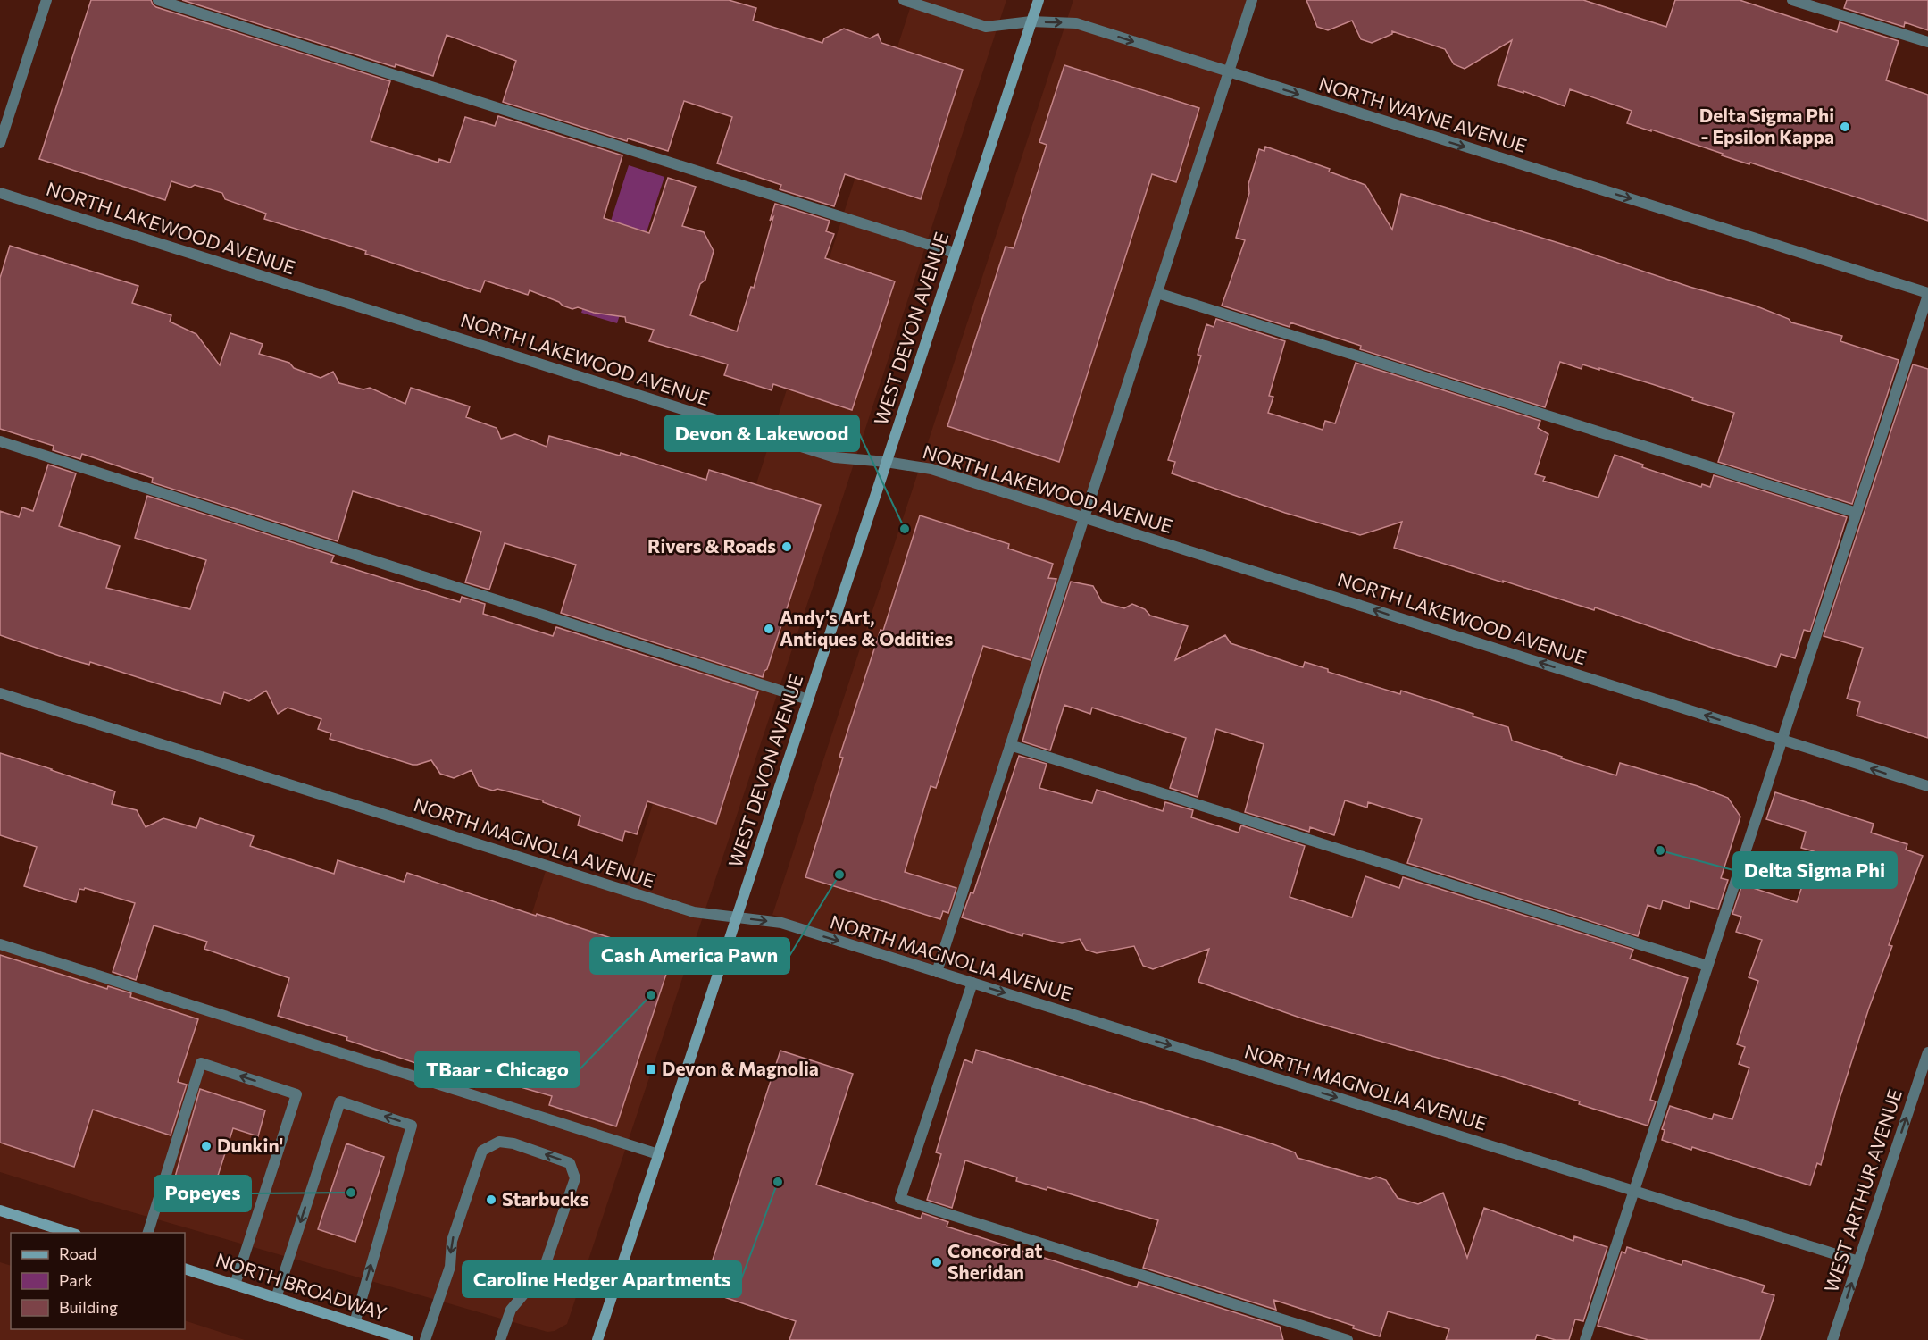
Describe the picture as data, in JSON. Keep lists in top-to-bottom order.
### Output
{
  "streets": {
    "main road": ["WEST DEVON AVENUE", "NORTH BROADWAY"],
    "street": [
      "NORTH WAYNE AVENUE",
      "NORTH LAKEWOOD AVENUE",
      "NORTH MAGNOLIA AVENUE",
      "WEST ARTHUR AVENUE"
    ]
  },
  "crossings": [
    ["NORTH WAYNE AVENUE", "WEST DEVON AVENUE"],
    ["NORTH LAKEWOOD AVENUE", "WEST DEVON AVENUE"],
    ["WEST DEVON AVENUE", "NORTH MAGNOLIA AVENUE"],
    ["NORTH MAGNOLIA AVENUE", "WEST ARTHUR AVENUE"]
  ],
  "one_way": [
    "NORTH WAYNE AVENUE",
    "NORTH LAKEWOOD AVENUE",
    "NORTH MAGNOLIA AVENUE",
    "WEST ARTHUR AVENUE"
  ],
  "places": {
    "other": [
      "Delta Sigma Phi - Epsilon Kappa",
      "Devon & Lakewood",
      "Rivers & Roads",
      "Andy’s Art, Antiques & Oddities",
      "Delta Sigma Phi",
      "Cash America Pawn",
      "TBaar - Chicago",
      "Dunkin'",
      "Caroline Hedger Apartments",
      "Popeyes",
      "Starbucks",
      "Concord at Sheridan"
    ],
    "transit": ["Devon & Magnolia"]
  },
  "legend": ["Road", "Park", "Building"]
}
